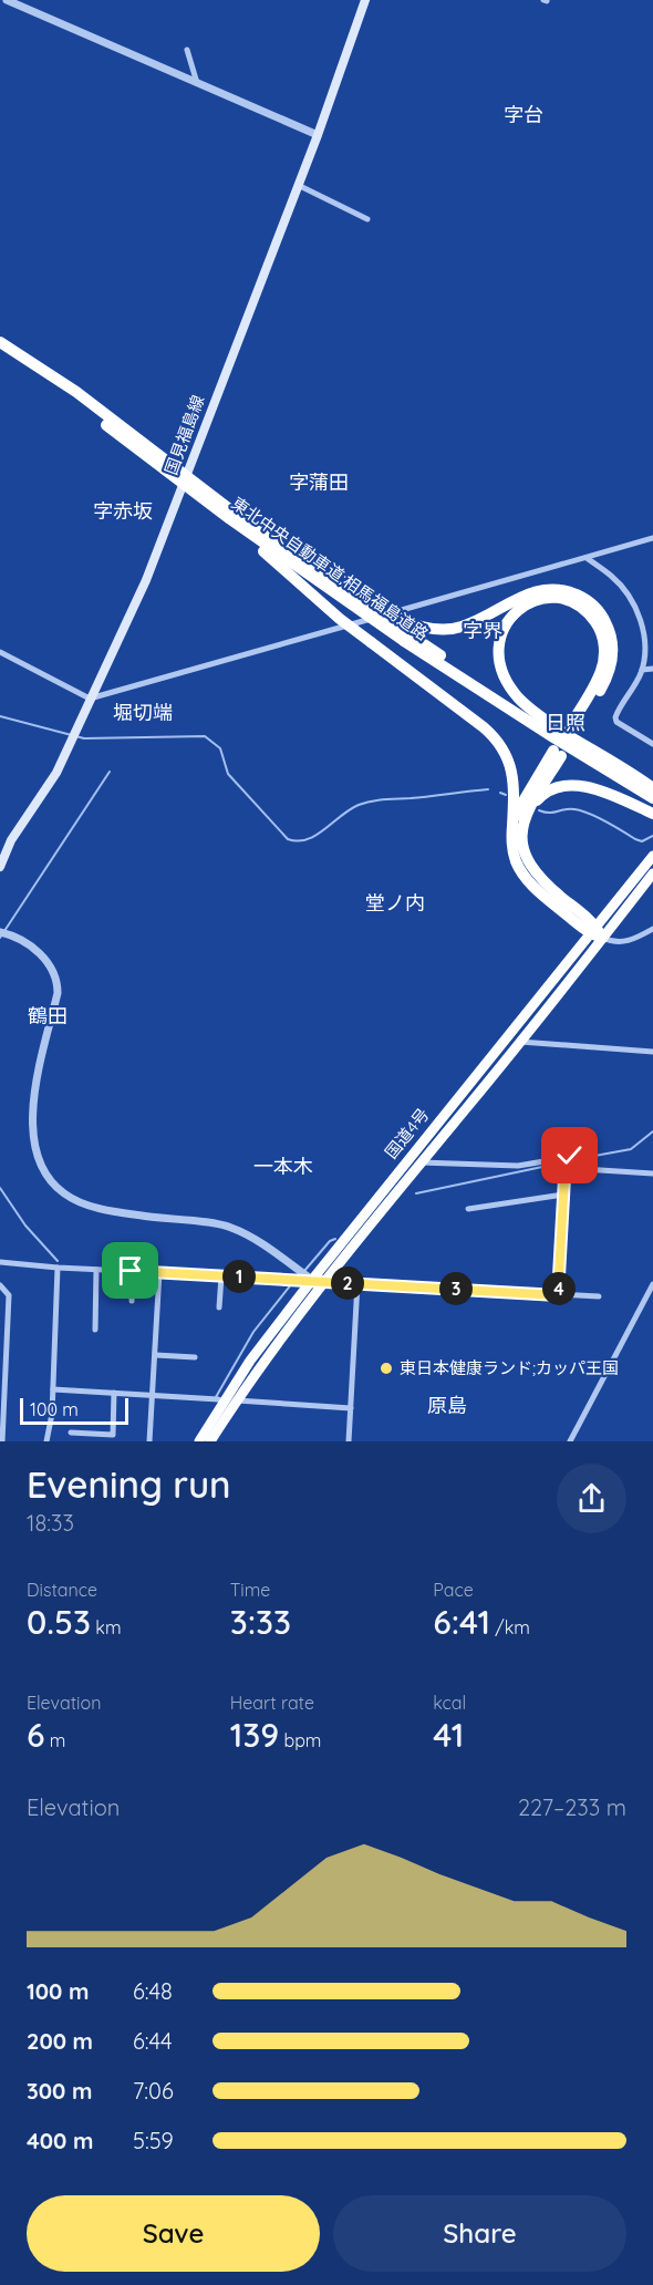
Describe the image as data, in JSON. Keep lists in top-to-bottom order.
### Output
{
  "streets": {
    "highway": ["東北中央自動車道;相馬福島道路", "国道4号"],
    "main road": ["国見福島線"]
  },
  "districts": [
    "字台",
    "字蒲田",
    "字赤坂",
    "字界",
    "堀切端",
    "日照",
    "堂ノ内",
    "鶴田",
    "一本木",
    "原島"
  ],
  "places": ["東日本健康ランド;カッパ王国"],
  "scale_bar": "100 m",
  "page": {
    "pins": [
      "1",
      "2",
      "3",
      "4"
    ],
    "scale": "100 m",
    "heading": ["Evening run", "18:33"],
    "stats": [
      ["Distance", "0.53 km"],
      ["Time", "3:33"],
      ["Pace", "6:41 /km"],
      ["Elevation", "6 m"],
      ["Heart rate", "139 bpm"],
      ["kcal", "41"]
    ],
    "chart": ["Elevation", "227–233 m"],
    "list": [
      {
        "name": "100 m",
        "note": "6:48"
      },
      {
        "name": "200 m",
        "note": "6:44"
      },
      {
        "name": "300 m",
        "note": "7:06"
      },
      {
        "name": "400 m",
        "note": "5:59"
      }
    ],
    "buttons": ["Save", "Share"]
  }
}
